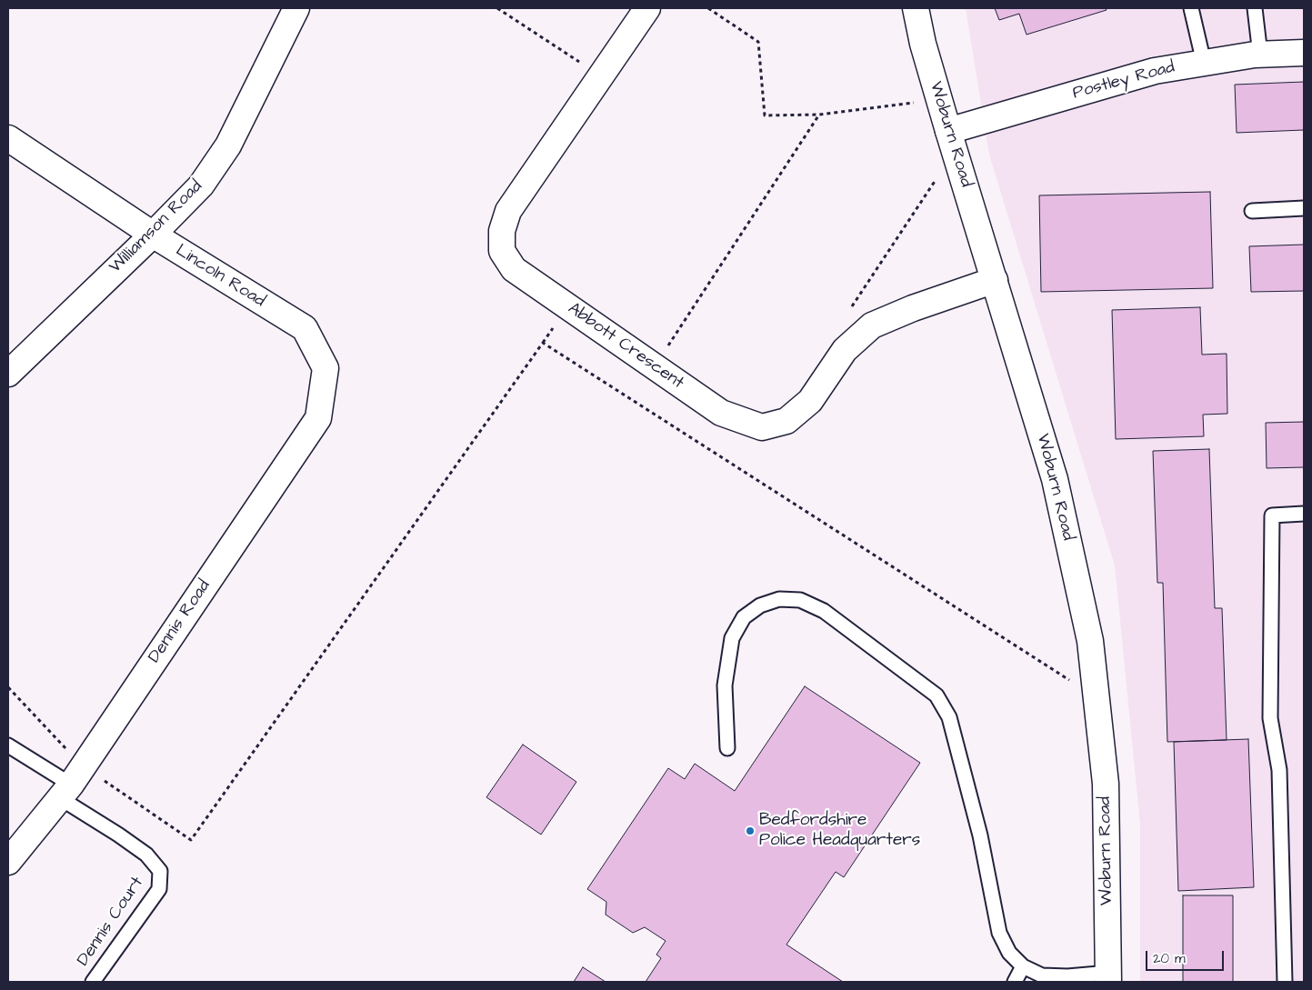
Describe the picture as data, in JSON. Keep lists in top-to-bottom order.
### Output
{
  "streets": {
    "street": [
      "Postley Road",
      "Woburn Road",
      "Williamson Road",
      "Lincoln Road",
      "Abbott Crescent",
      "Dennis Road"
    ],
    "lane": ["Dennis Court"]
  },
  "crossings": [
    ["Postley Road", "Woburn Road"],
    ["Woburn Road", "Abbott Crescent"],
    ["Williamson Road", "Lincoln Road"],
    ["Lincoln Road", "Dennis Road"],
    ["Dennis Road", "Dennis Court"]
  ],
  "places": ["Bedfordshire Police Headquarters"],
  "scale_bar": "20 m"
}
